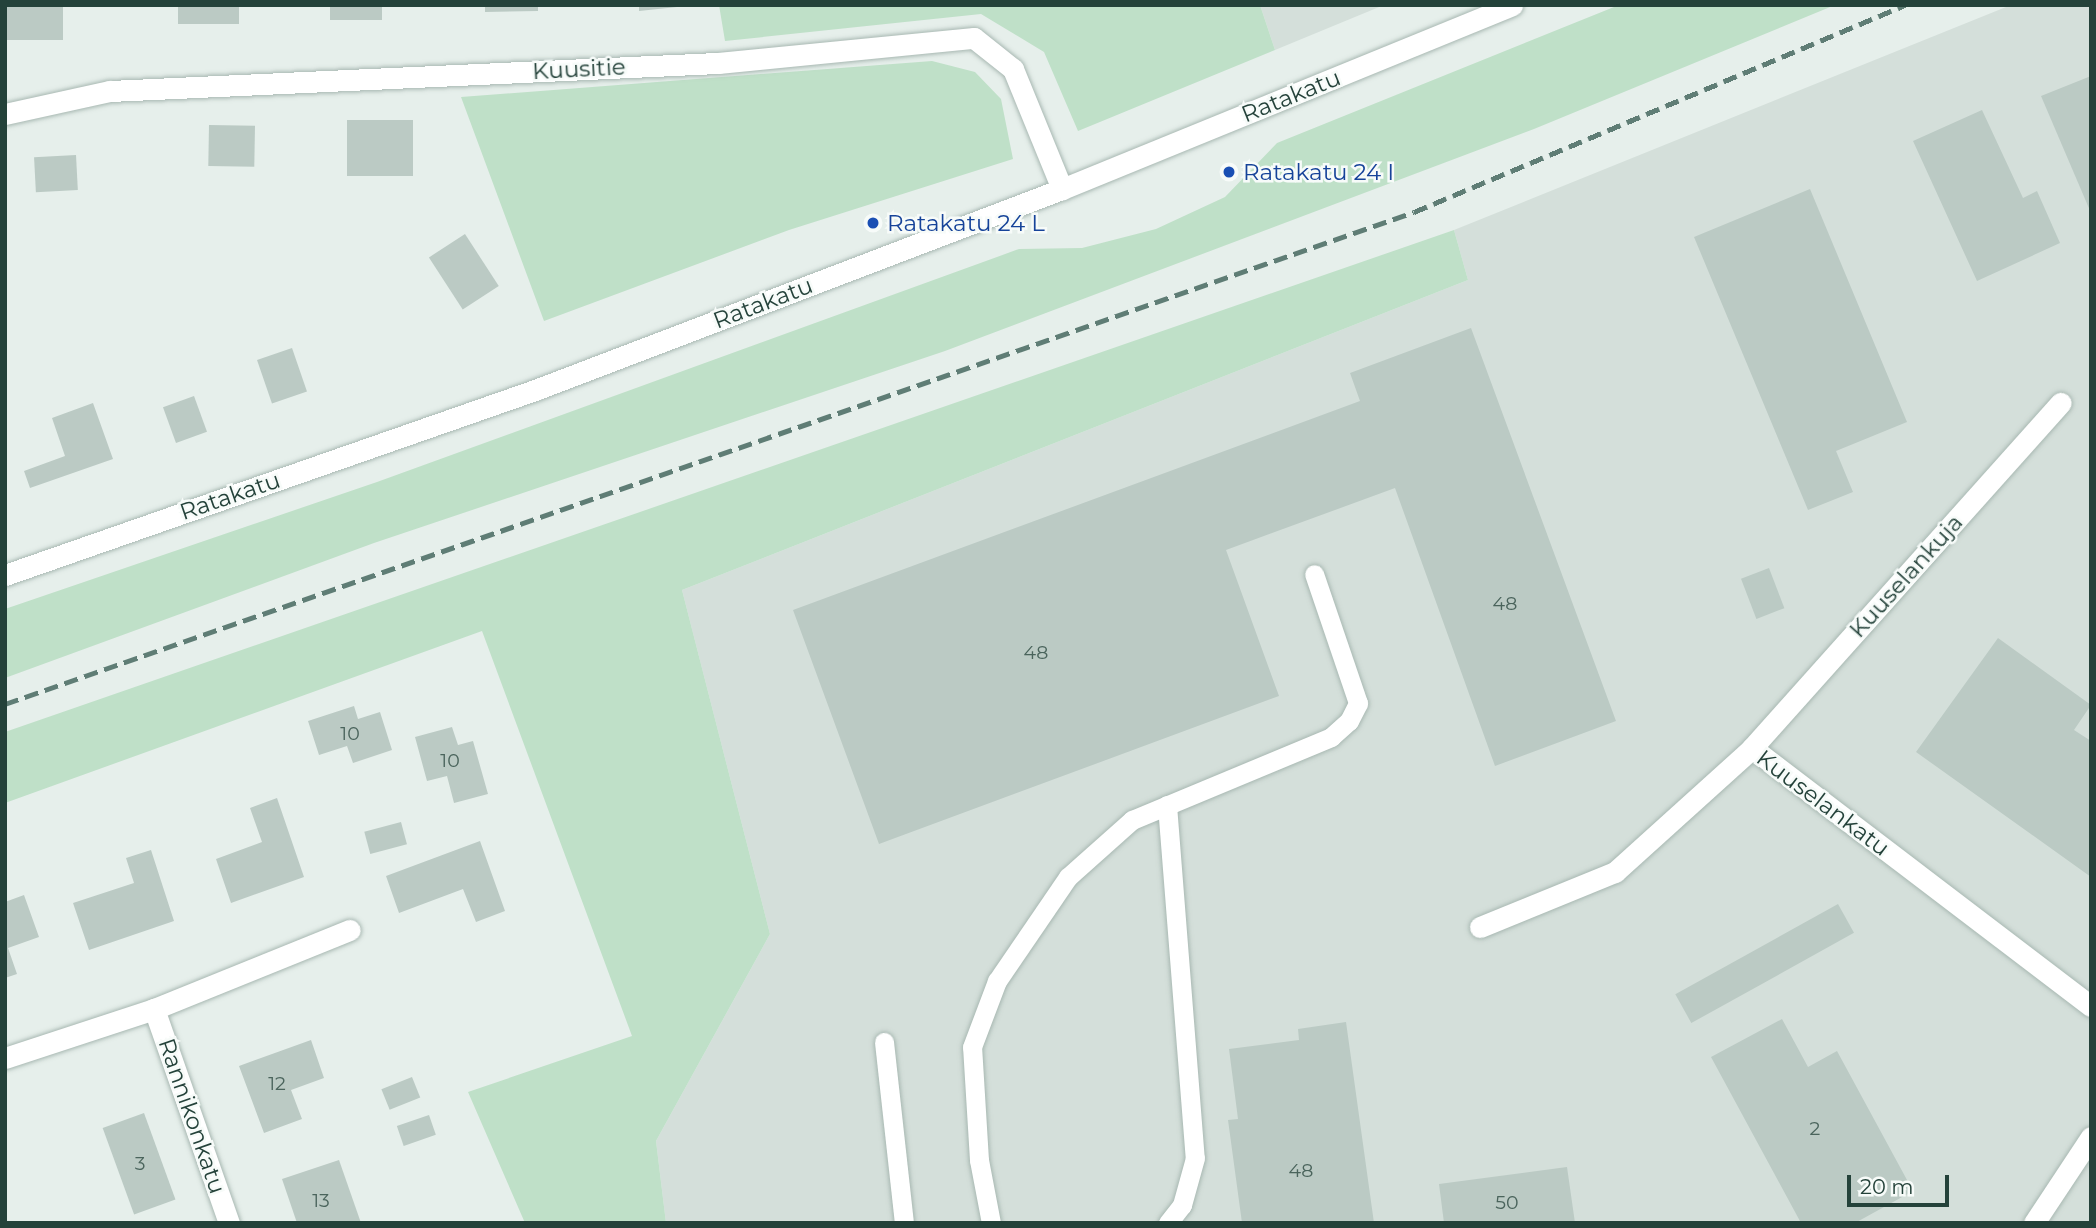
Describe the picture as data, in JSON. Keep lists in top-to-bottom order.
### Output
{
  "streets": {
    "street": [
      "Kuusitie",
      "Ratakatu",
      "Kuuselankuja",
      "Kuuselankatu",
      "Rannikonkatu"
    ]
  },
  "crossings": [
    ["Kuusitie", "Ratakatu"],
    ["Kuuselankuja", "Kuuselankatu"]
  ],
  "places": ["Ratakatu 24 I", "Ratakatu 24 L"],
  "house_numbers": [
    "48",
    "48",
    "10",
    "10",
    "12",
    "2",
    "3",
    "48",
    "13",
    "50"
  ],
  "scale_bar": "20 m"
}
